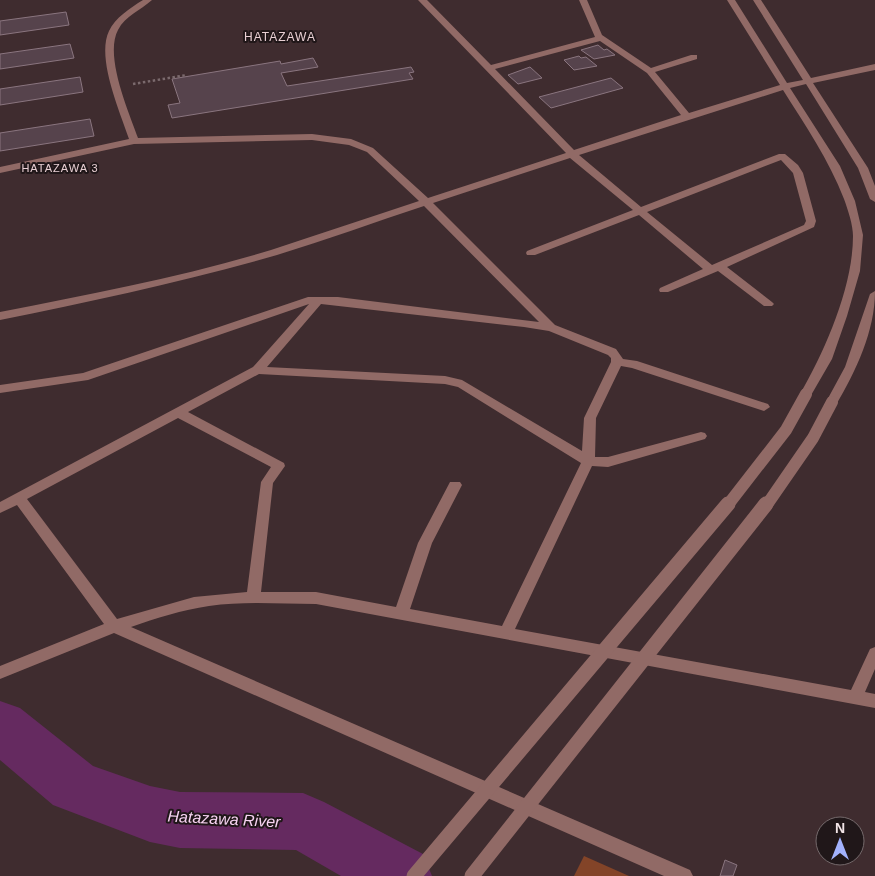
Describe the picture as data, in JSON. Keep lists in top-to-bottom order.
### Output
{
  "districts": ["HATAZAWA", "HATAZAWA 3"],
  "water": ["Hatazawa River"],
  "north": "top"
}
